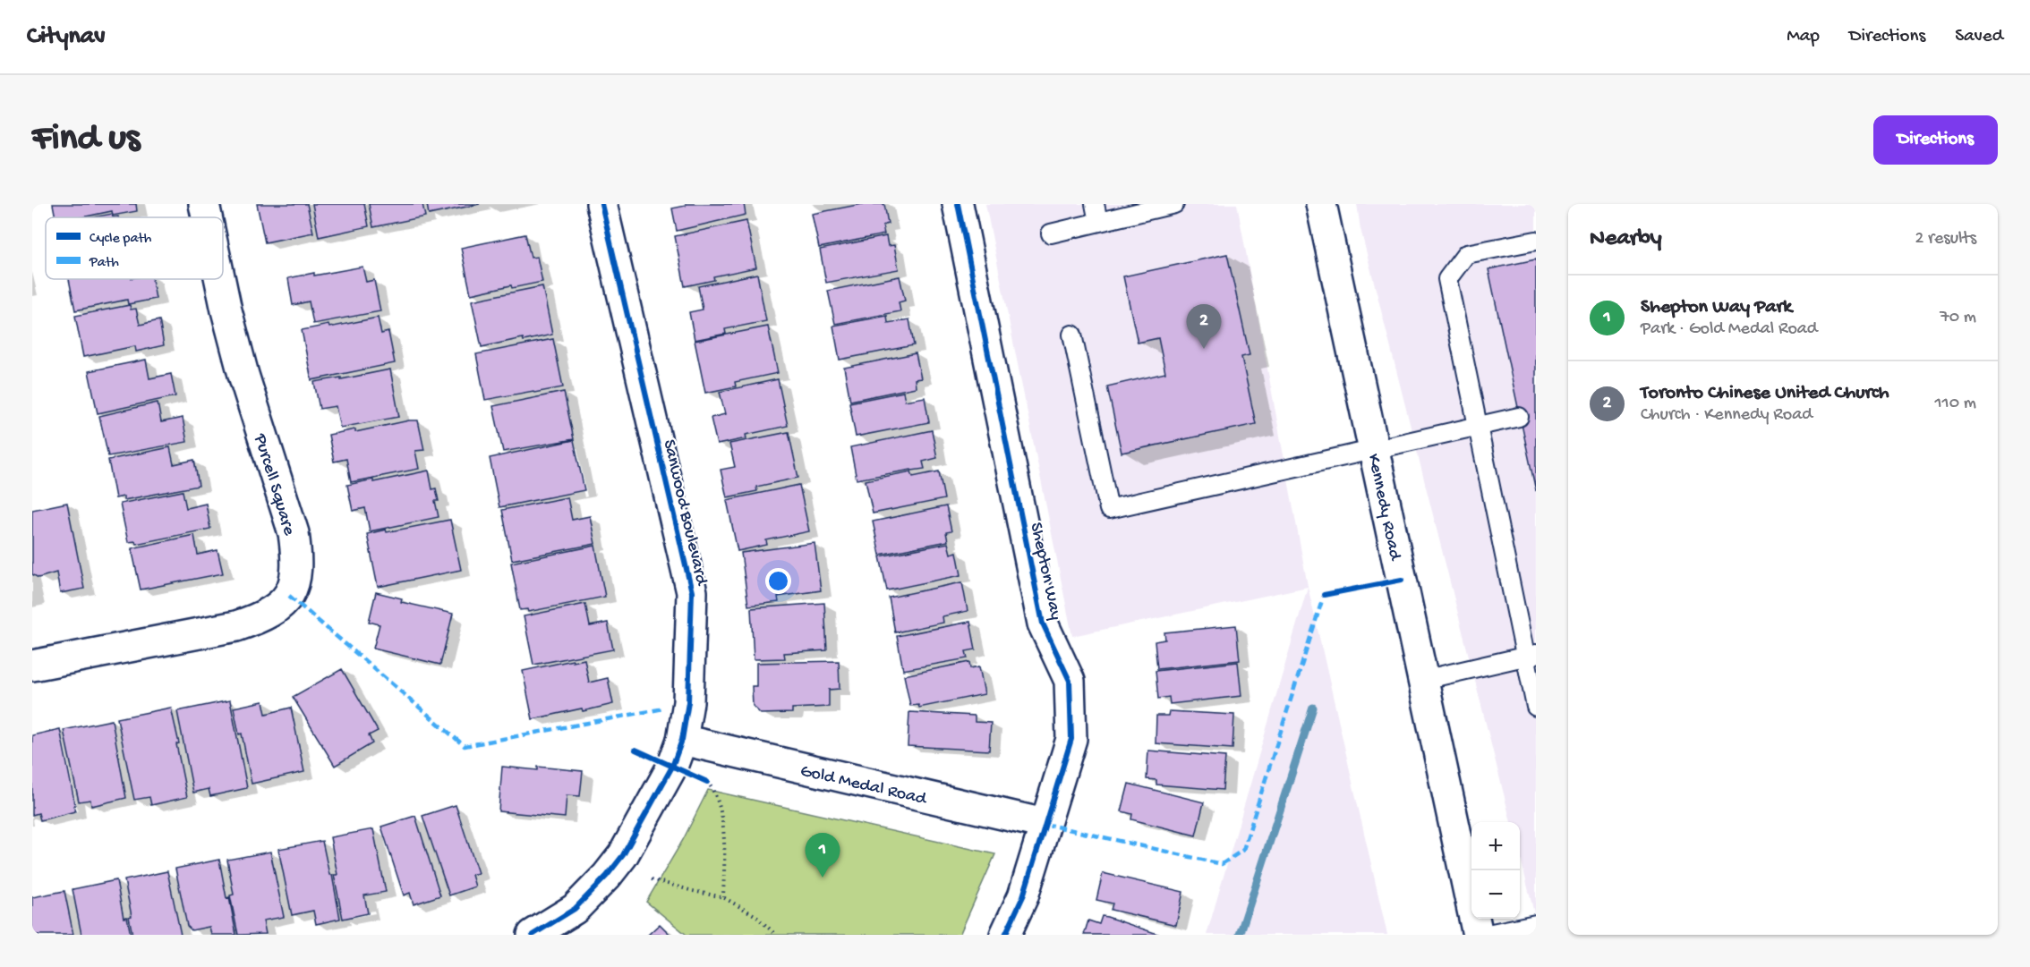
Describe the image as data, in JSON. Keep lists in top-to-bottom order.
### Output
{
  "streets": {
    "street": [
      "Purcell Square",
      "Kennedy Road",
      "Sanwood Boulevard",
      "Shepton Way",
      "Gold Medal Road"
    ]
  },
  "crossings": [
    ["Sanwood Boulevard", "Gold Medal Road"],
    ["Shepton Way", "Gold Medal Road"]
  ],
  "legend": ["Cycle path", "Path"],
  "page": {
    "header": "Citynav",
    "nav": ["Map", "Directions", "Saved"],
    "buttons": "Directions",
    "title": "Find us",
    "heading": ["Nearby", "2 results"],
    "list": [
      {
        "mark": "1",
        "name": "Shepton Way Park",
        "note": "Park · Gold Medal Road",
        "value": "70 m"
      },
      {
        "mark": "2",
        "name": "Toronto Chinese United Church",
        "note": "Church · Kennedy Road",
        "value": "110 m"
      }
    ],
    "pins": ["2", "1"],
    "map_buttons": ["+", "−"]
  }
}
